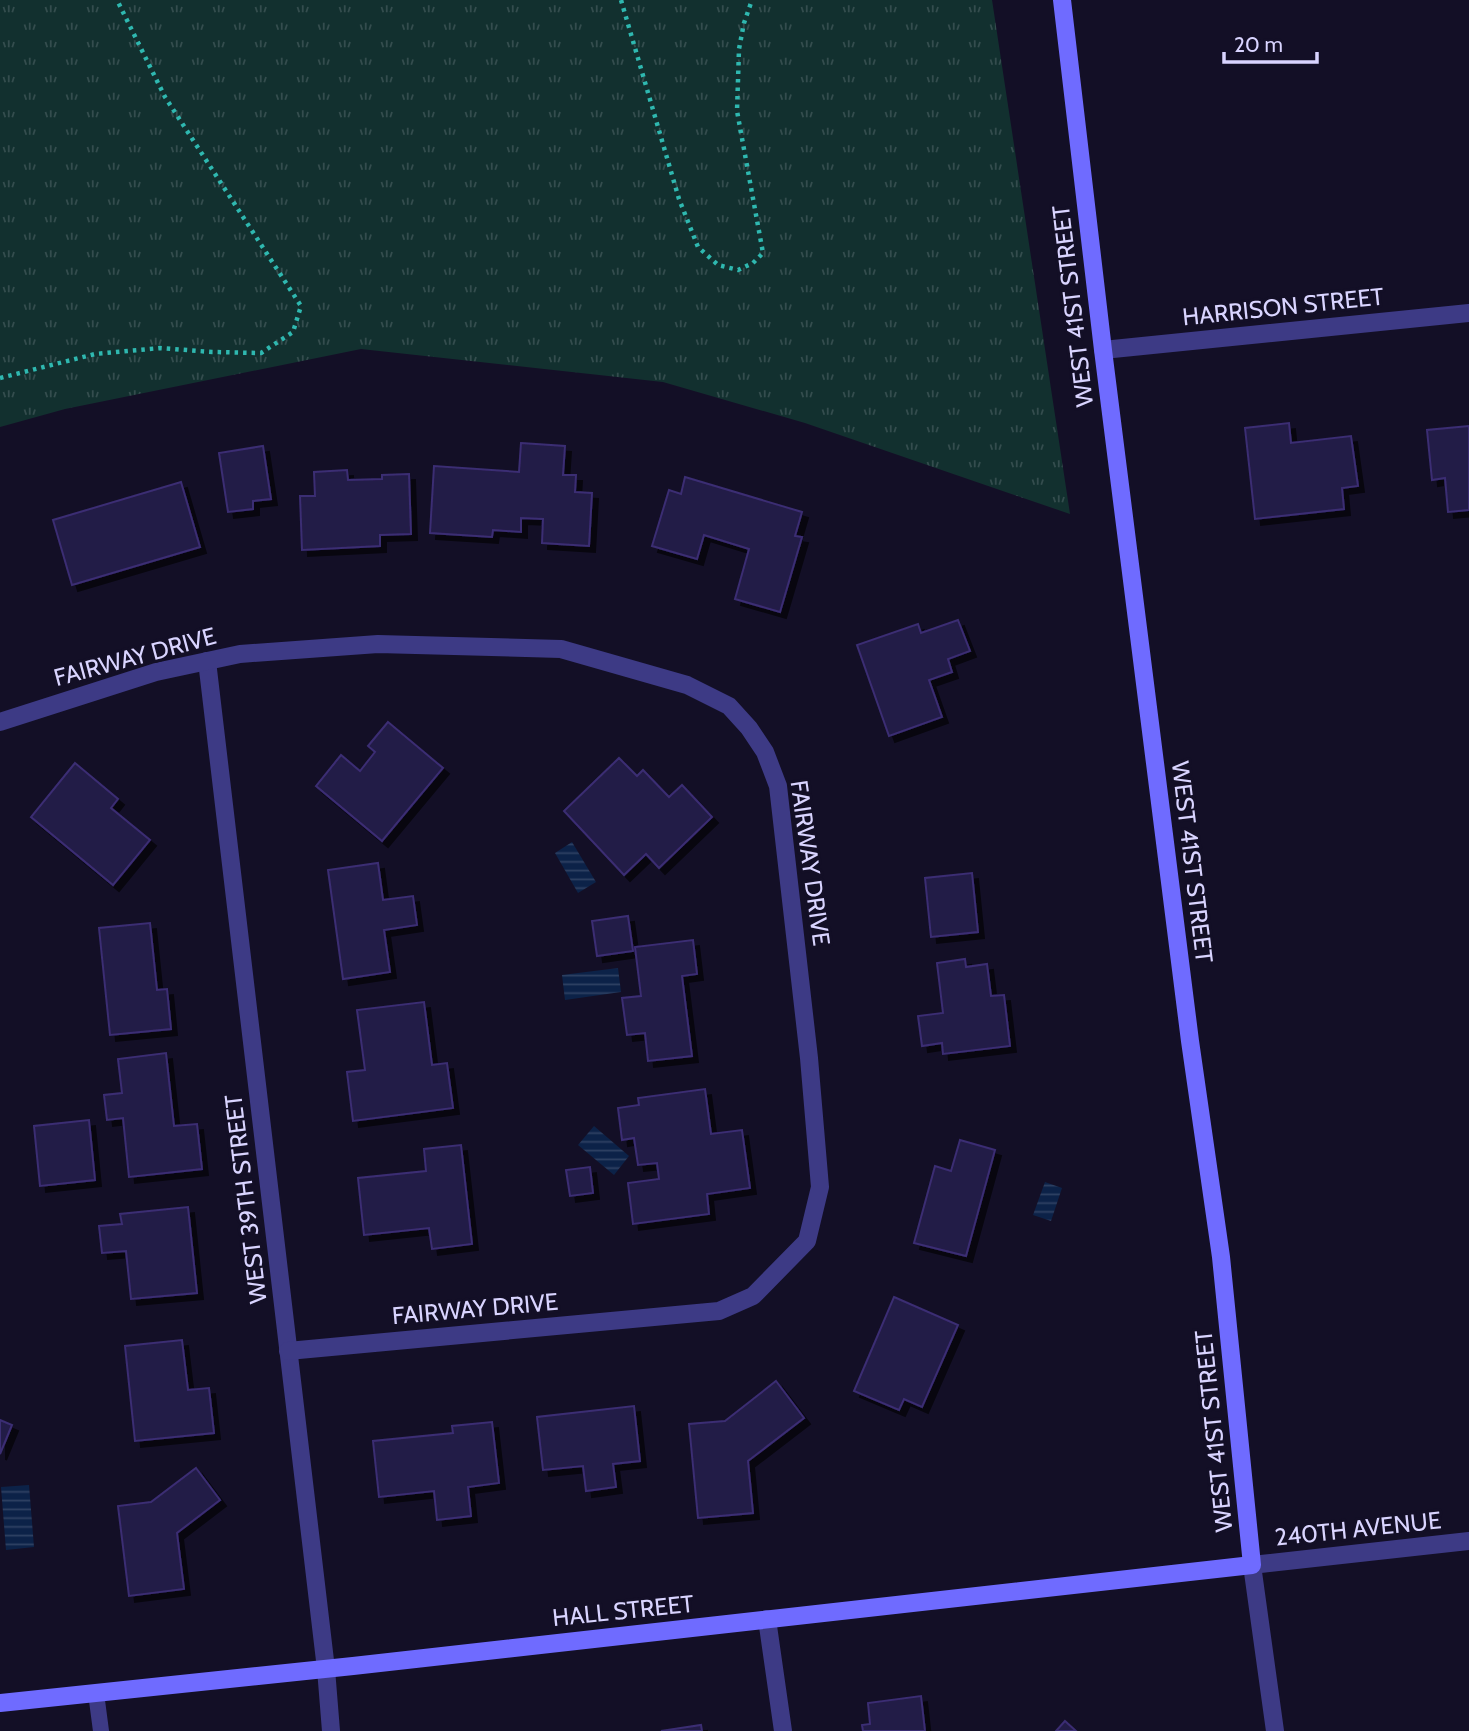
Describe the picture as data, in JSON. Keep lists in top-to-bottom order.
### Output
{
  "streets": {
    "street": [
      "WEST 41ST STREET",
      "HARRISON STREET",
      "FAIRWAY DRIVE",
      "WEST 39TH STREET",
      "240TH AVENUE",
      "HALL STREET"
    ]
  },
  "crossings": [
    ["WEST 41ST STREET", "HARRISON STREET"],
    ["WEST 41ST STREET", "240TH AVENUE"],
    ["WEST 41ST STREET", "HALL STREET"],
    ["FAIRWAY DRIVE", "WEST 39TH STREET"],
    ["WEST 39TH STREET", "HALL STREET"],
    ["240TH AVENUE", "HALL STREET"]
  ],
  "scale_bar": "20 m"
}
